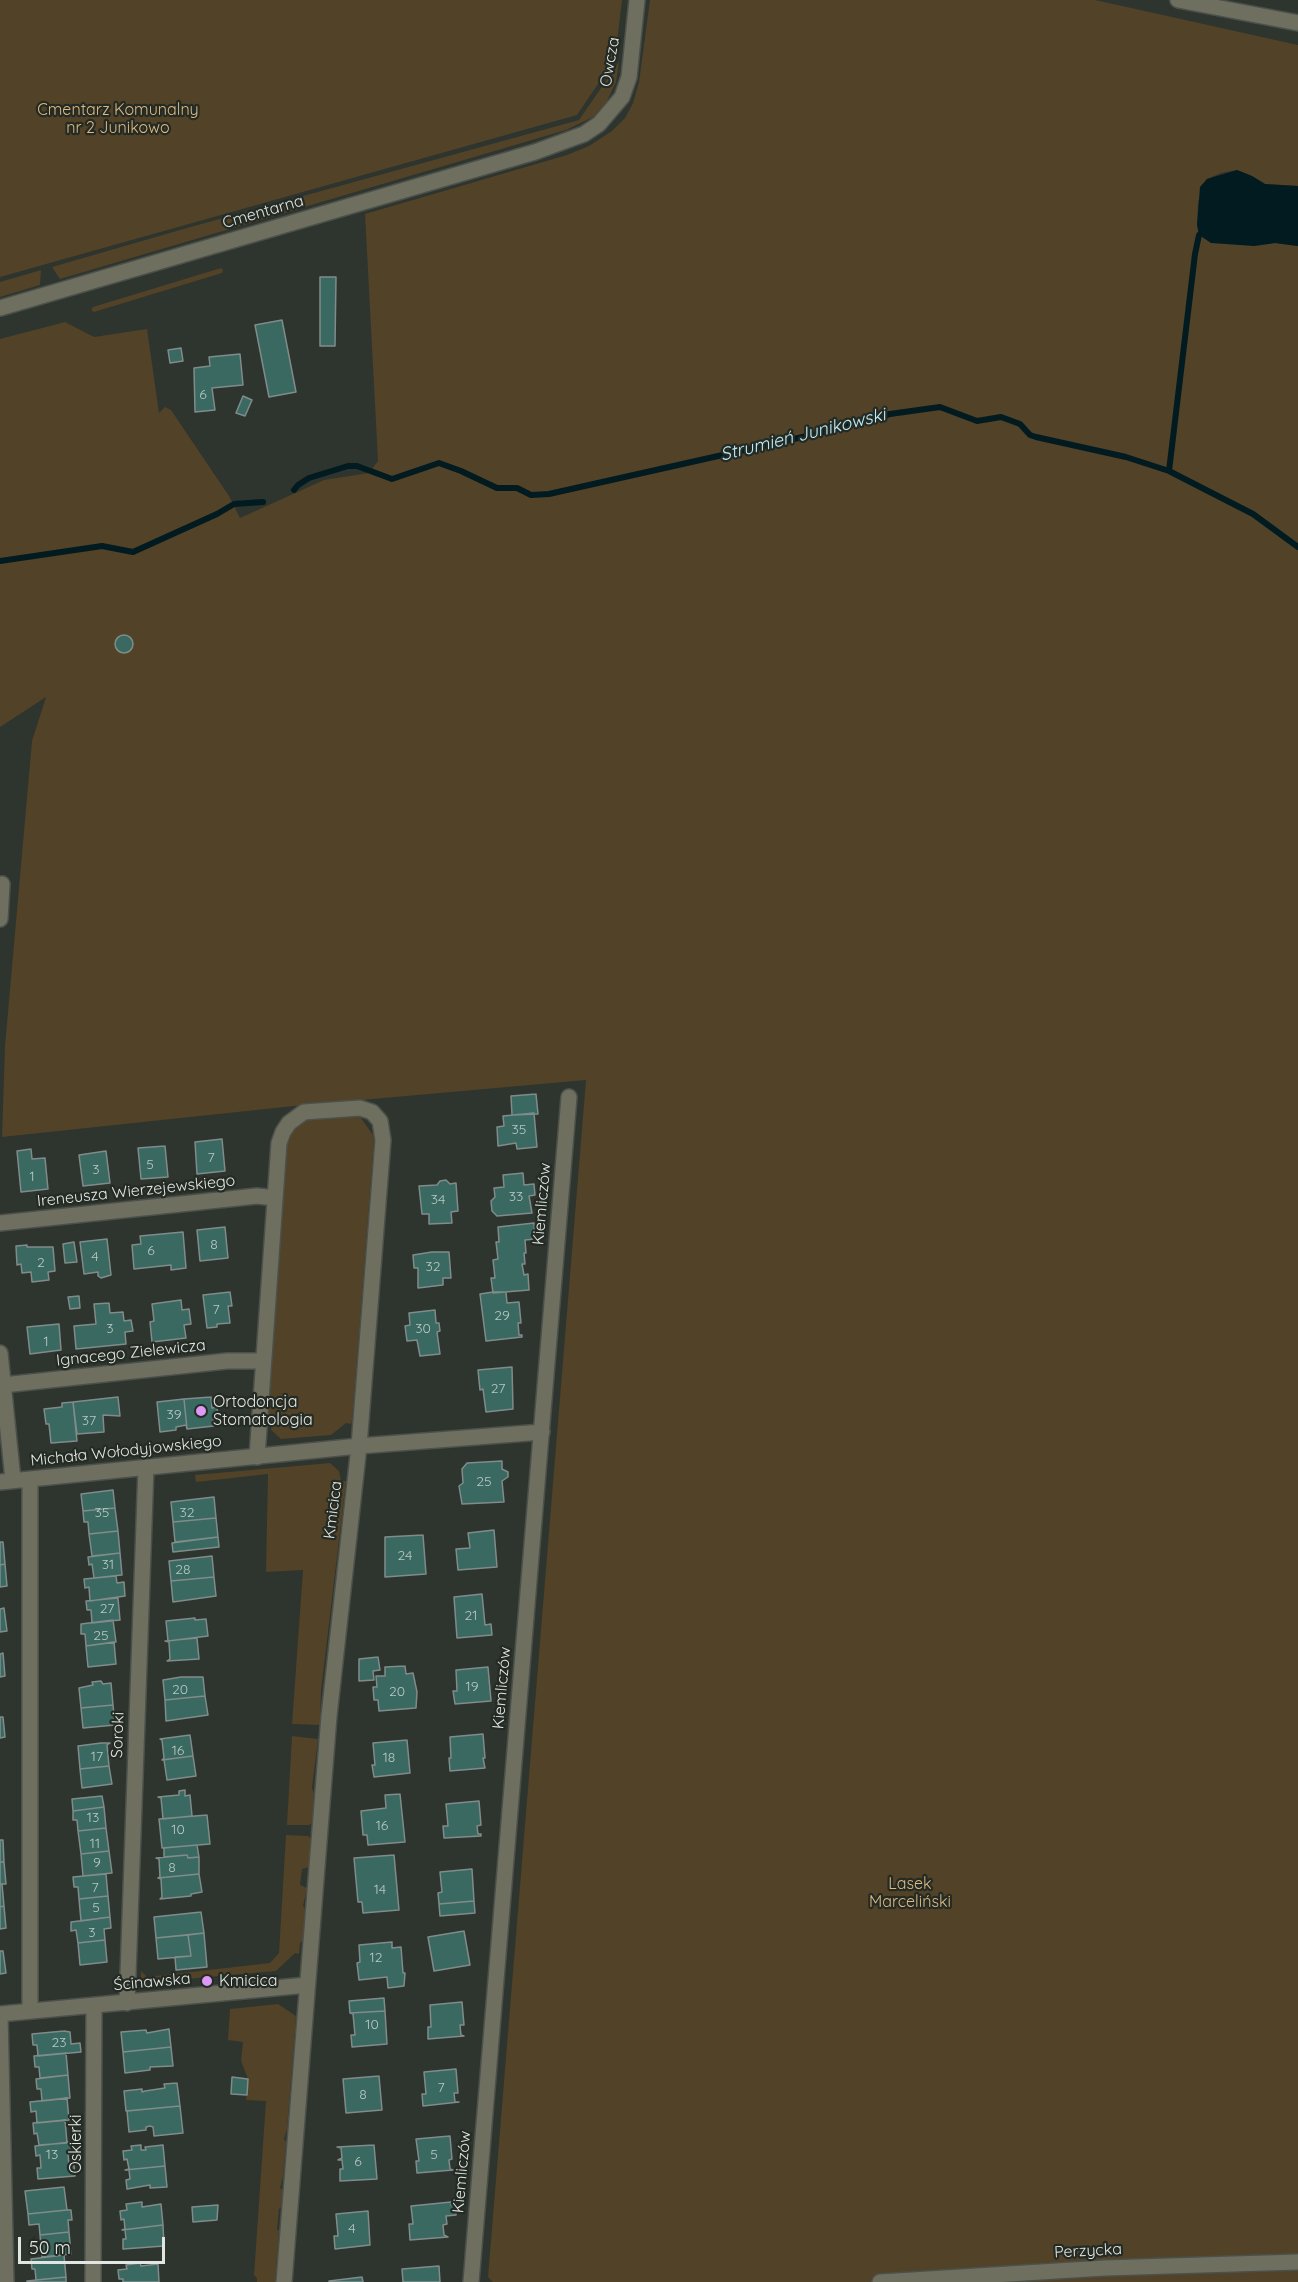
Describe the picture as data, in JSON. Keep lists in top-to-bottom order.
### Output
{
  "streets": {
    "street": [
      "Owcza",
      "Cmentarna",
      "Ireneusza Wierzejewskiego",
      "Kiemliczów",
      "Ignacego Zielewicza",
      "Michała Wołodyjowskiego",
      "Kmicica",
      "Soroki",
      "Ścinawska",
      "Oskierki",
      "Perzycka"
    ]
  },
  "crossings": [
    ["Owcza", "Cmentarna"],
    ["Ireneusza Wierzejewskiego", "Kmicica"],
    ["Kiemliczów", "Michała Wołodyjowskiego"],
    ["Michała Wołodyjowskiego", "Kmicica"],
    ["Michała Wołodyjowskiego", "Soroki"],
    ["Kmicica", "Ścinawska"],
    ["Soroki", "Ścinawska"],
    ["Ścinawska", "Oskierki"]
  ],
  "water": ["Strumień Junikowski"],
  "parks": ["Cmentarz Komunalny nr 2 Junikowo", "Lasek Marceliński"],
  "places": ["Ortodoncja Stomatologia", "Kmicica"],
  "house_numbers": [
    "6",
    "35",
    "7",
    "5",
    "3",
    "1",
    "33",
    "34",
    "8",
    "6",
    "4",
    "2",
    "32",
    "7",
    "29",
    "3",
    "30",
    "1",
    "27",
    "39",
    "37",
    "25",
    "35",
    "32",
    "24",
    "31",
    "28",
    "27",
    "21",
    "25",
    "19",
    "20",
    "20",
    "16",
    "17",
    "18",
    "13",
    "16",
    "10",
    "11",
    "9",
    "8",
    "7",
    "14",
    "5",
    "3",
    "12",
    "10",
    "23",
    "7",
    "8",
    "13",
    "5",
    "6",
    "4"
  ],
  "scale_bar": "50 m"
}
